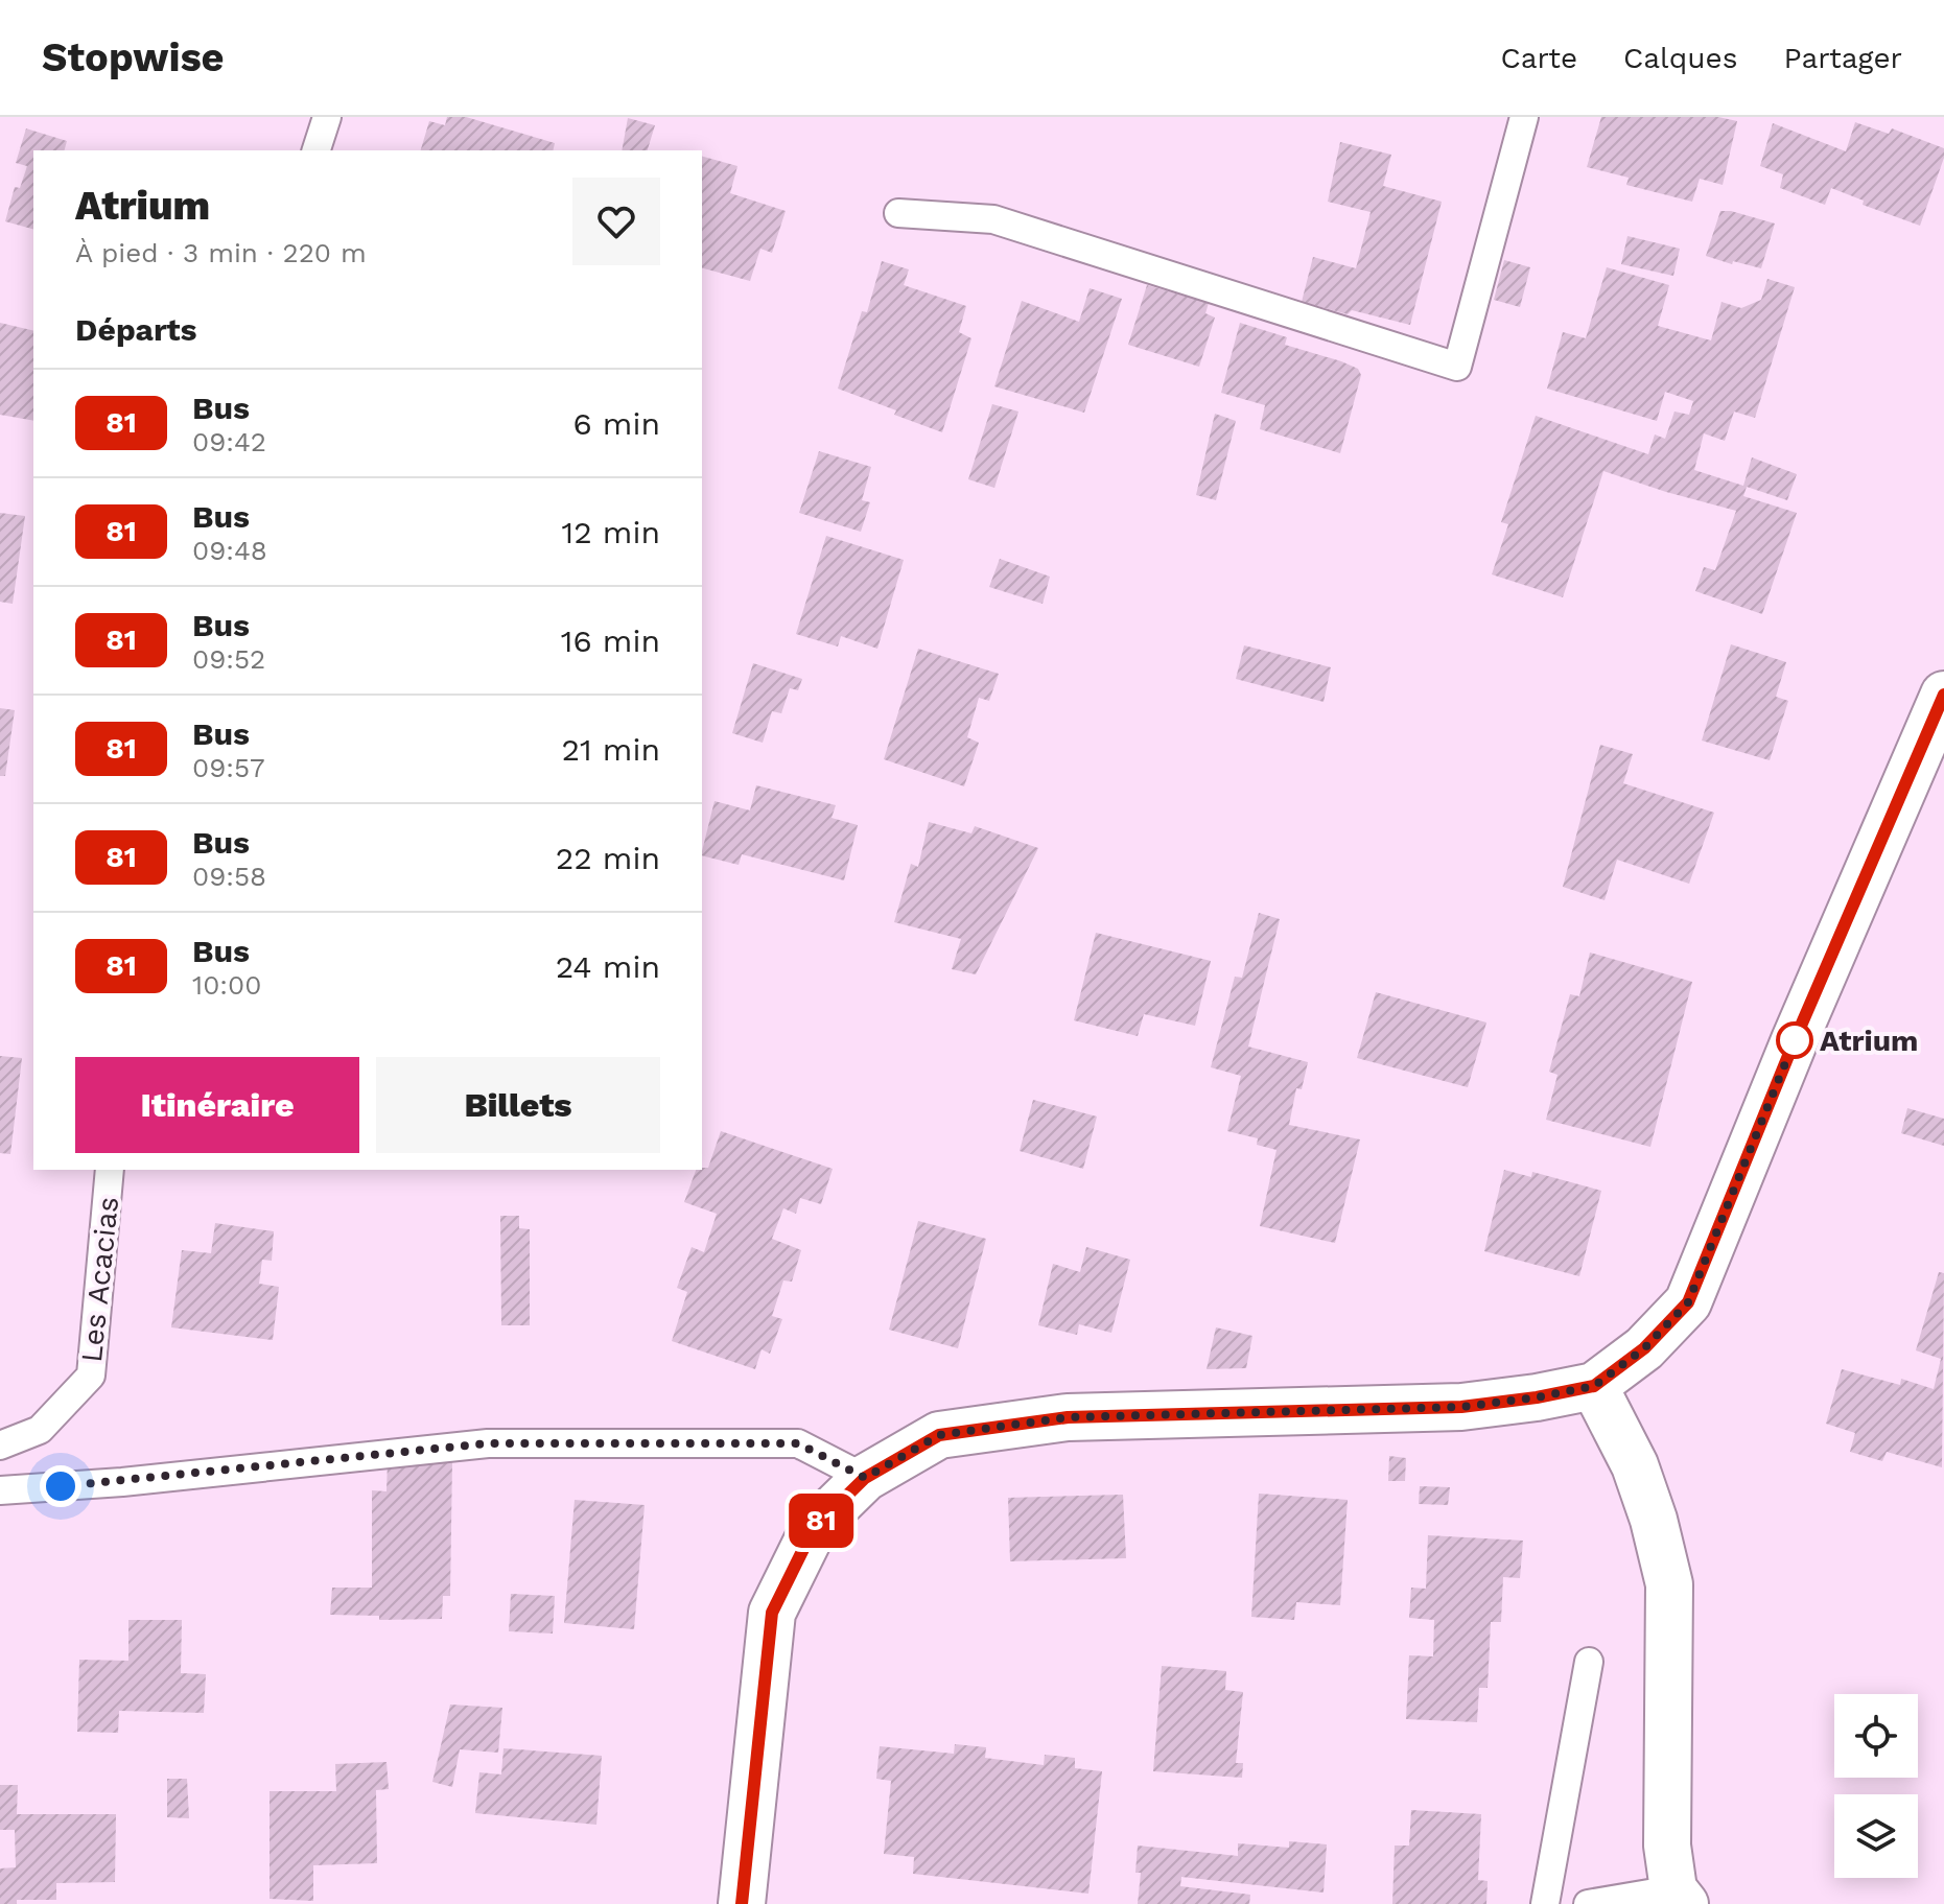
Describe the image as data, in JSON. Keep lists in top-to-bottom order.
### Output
{
  "streets": {
    "lane": ["Les Acacias"]
  },
  "places": ["Atrium"],
  "lines": ["bus line 81"],
  "page": {
    "header": "Stopwise",
    "nav": ["Carte", "Calques", "Partager"],
    "on_map": "81",
    "heading": [
      ["Atrium", "À pied · 3 min · 220 m"],
      "Départs"
    ],
    "list": [
      {
        "mark": "81",
        "name": "Bus",
        "note": "09:42",
        "value": "6 min"
      },
      {
        "mark": "81",
        "name": "Bus",
        "note": "09:48",
        "value": "12 min"
      },
      {
        "mark": "81",
        "name": "Bus",
        "note": "09:52",
        "value": "16 min"
      },
      {
        "mark": "81",
        "name": "Bus",
        "note": "09:57",
        "value": "21 min"
      },
      {
        "mark": "81",
        "name": "Bus",
        "note": "09:58",
        "value": "22 min"
      },
      {
        "mark": "81",
        "name": "Bus",
        "note": "10:00",
        "value": "24 min"
      }
    ],
    "buttons": ["Itinéraire", "Billets"]
  }
}
